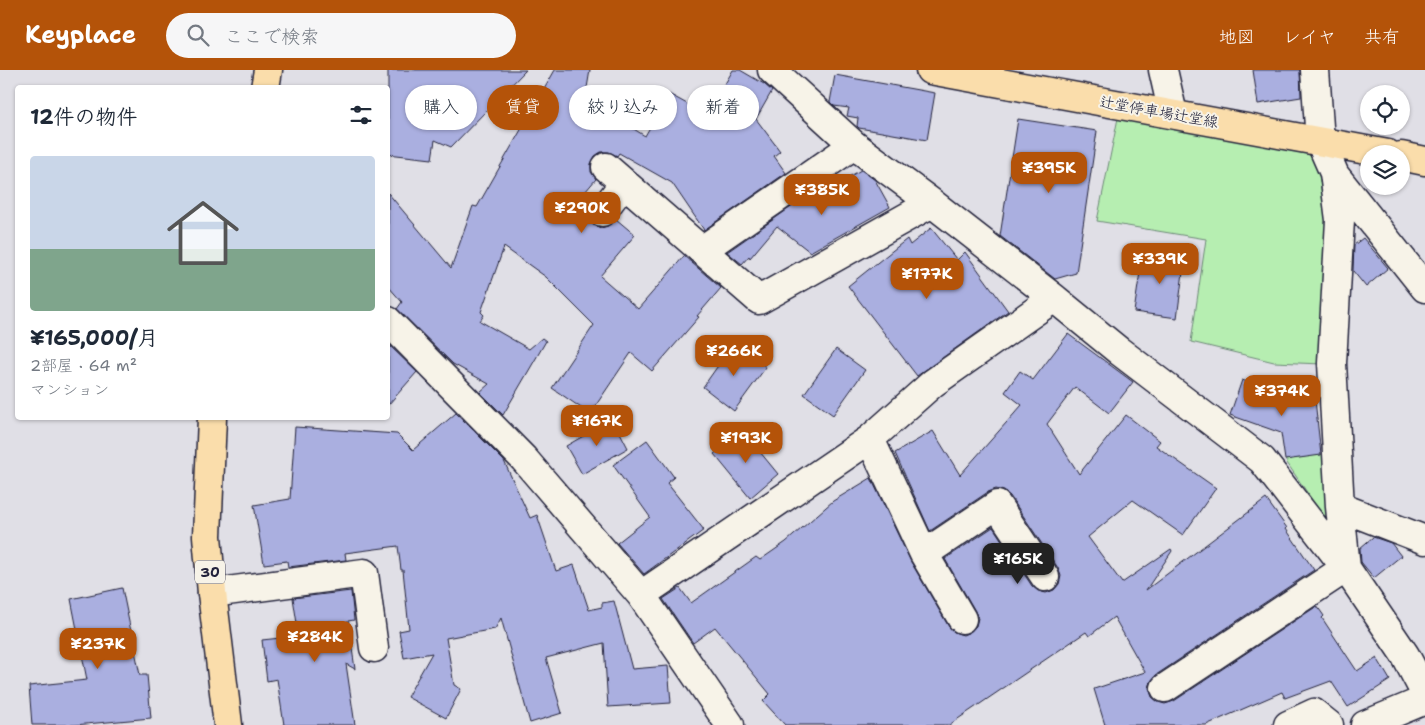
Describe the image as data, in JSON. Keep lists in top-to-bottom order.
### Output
{
  "streets": {
    "main road": ["辻堂停車場辻堂線", "30"]
  },
  "page": {
    "header": "Keyplace",
    "search": "ここで検索",
    "nav": ["地図", "レイヤ", "共有"],
    "chip": [
      "購入",
      "賃貸",
      "絞り込み",
      "新着"
    ],
    "heading": "12件の物件",
    "list": [
      {
        "name": "¥165,000/月",
        "note": "2部屋 · 64 m² · マンション"
      }
    ],
    "price": [
      "¥395K",
      "¥385K",
      "¥290K",
      "¥339K",
      "¥177K",
      "¥266K",
      "¥374K",
      "¥167K",
      "¥193K",
      "¥165K",
      "¥284K",
      "¥237K"
    ]
  }
}
